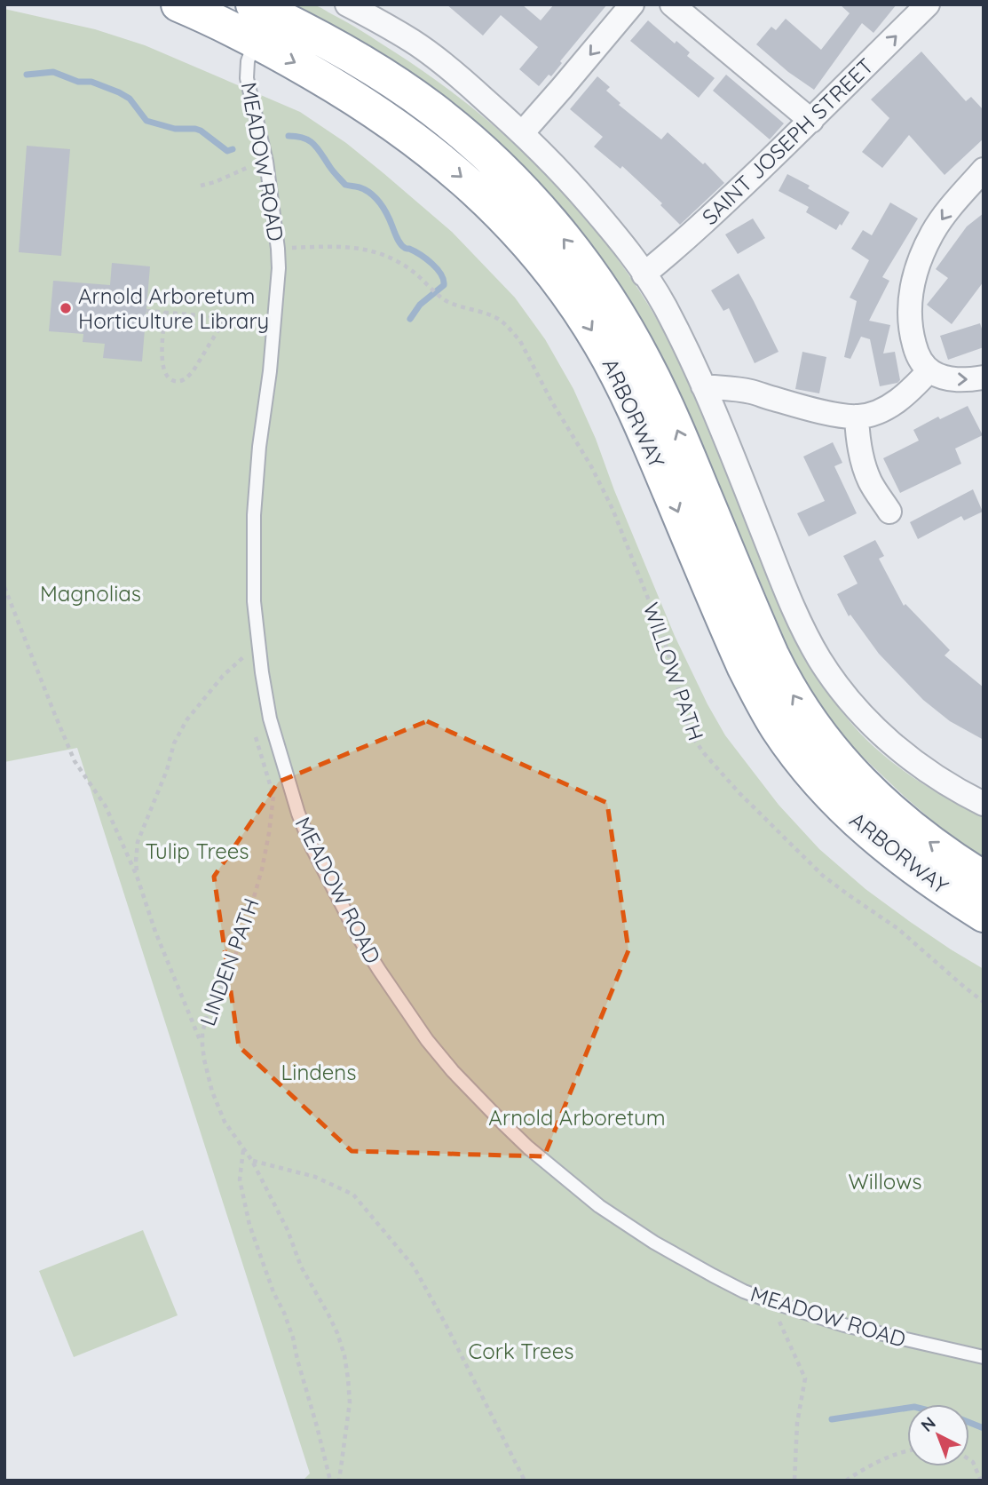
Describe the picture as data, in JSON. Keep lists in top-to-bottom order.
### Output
{
  "streets": {
    "highway": ["ARBORWAY"],
    "street": ["SAINT JOSEPH STREET"],
    "lane": ["MEADOW ROAD"],
    "path": ["WILLOW PATH", "LINDEN PATH"]
  },
  "crossings": [
    ["MEADOW ROAD", "ARBORWAY"],
    ["MEADOW ROAD", "WILLOW PATH"]
  ],
  "one_way": ["SAINT JOSEPH STREET"],
  "parks": [
    "Magnolias",
    "Tulip Trees",
    "Lindens",
    "Arnold Arboretum",
    "Willows",
    "Cork Trees"
  ],
  "places": ["Arnold Arboretum Horticulture Library"],
  "north": "top left"
}
